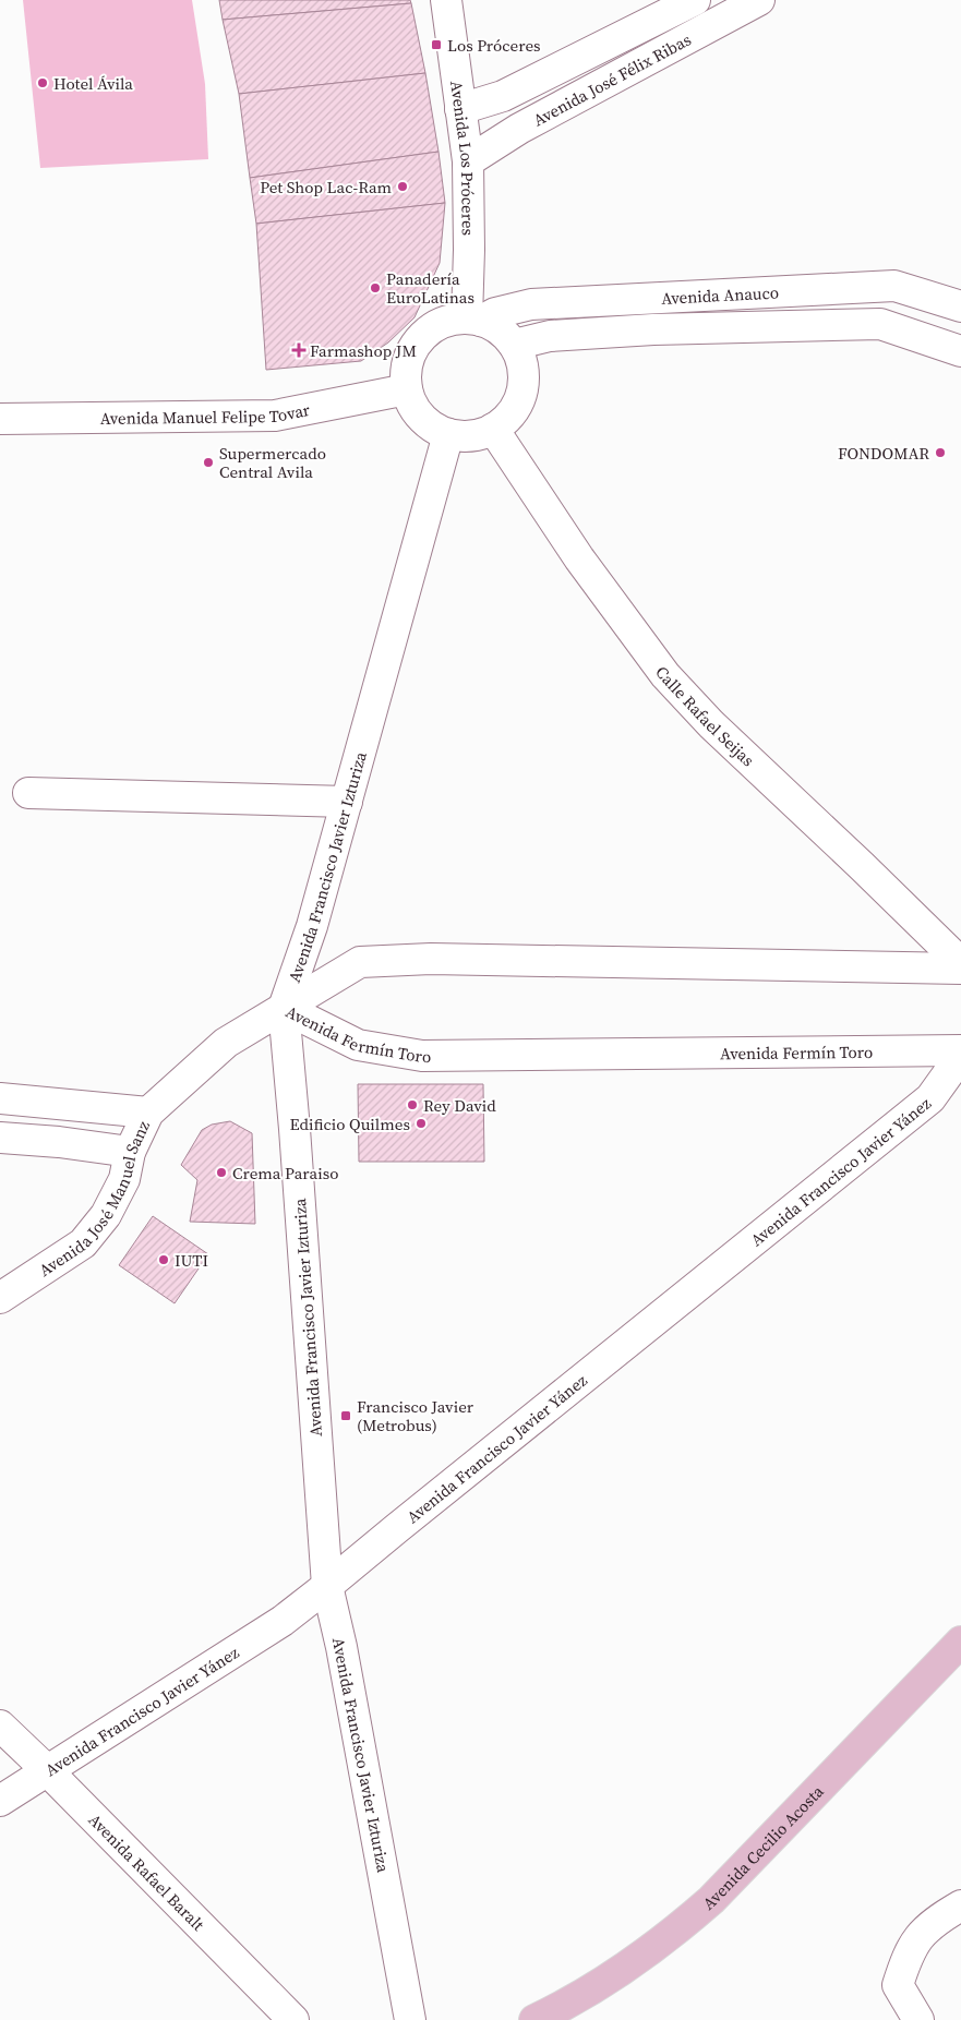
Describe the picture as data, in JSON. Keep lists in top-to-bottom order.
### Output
{
  "streets": {
    "main road": ["Avenida Cecilio Acosta"],
    "street": [
      "Avenida José Félix Ribas",
      "Avenida Los Próceres",
      "Avenida Anauco",
      "Avenida Manuel Felipe Tovar",
      "Calle Rafael Seijas",
      "Avenida Francisco Javier Izturiza",
      "Avenida Fermín Toro",
      "Avenida Francisco Javier Yánez",
      "Avenida José Manuel Sanz",
      "Avenida Rafael Baralt"
    ]
  },
  "crossings": [
    ["Avenida José Félix Ribas", "Avenida Los Próceres"],
    ["Avenida Los Próceres", "Avenida Anauco"],
    ["Avenida Los Próceres", "Avenida Manuel Felipe Tovar"],
    ["Avenida Los Próceres", "Calle Rafael Seijas"],
    ["Avenida Los Próceres", "Avenida Francisco Javier Izturiza"],
    ["Avenida Anauco", "Avenida Manuel Felipe Tovar"],
    ["Avenida Anauco", "Calle Rafael Seijas"],
    ["Avenida Anauco", "Avenida Francisco Javier Izturiza"],
    ["Avenida Manuel Felipe Tovar", "Calle Rafael Seijas"],
    ["Avenida Manuel Felipe Tovar", "Avenida Francisco Javier Izturiza"],
    ["Calle Rafael Seijas", "Avenida Francisco Javier Izturiza"],
    ["Avenida Francisco Javier Izturiza", "Avenida Fermín Toro"],
    ["Avenida Francisco Javier Izturiza", "Avenida Francisco Javier Yánez"],
    ["Avenida Francisco Javier Izturiza", "Avenida José Manuel Sanz"],
    ["Avenida Fermín Toro", "Avenida José Manuel Sanz"],
    ["Avenida Francisco Javier Yánez", "Avenida Rafael Baralt"]
  ],
  "places": {
    "transit": ["Los Próceres", "Francisco Javier (Metrobus)"],
    "other": [
      "Hotel Ávila",
      "Pet Shop Lac-Ram",
      "Panadería EuroLatinas",
      "FONDOMAR",
      "Supermercado Central Avila",
      "Rey David",
      "Edificio Quilmes",
      "Crema Paraiso",
      "IUTI"
    ],
    "health": ["Farmashop JM"]
  }
}
